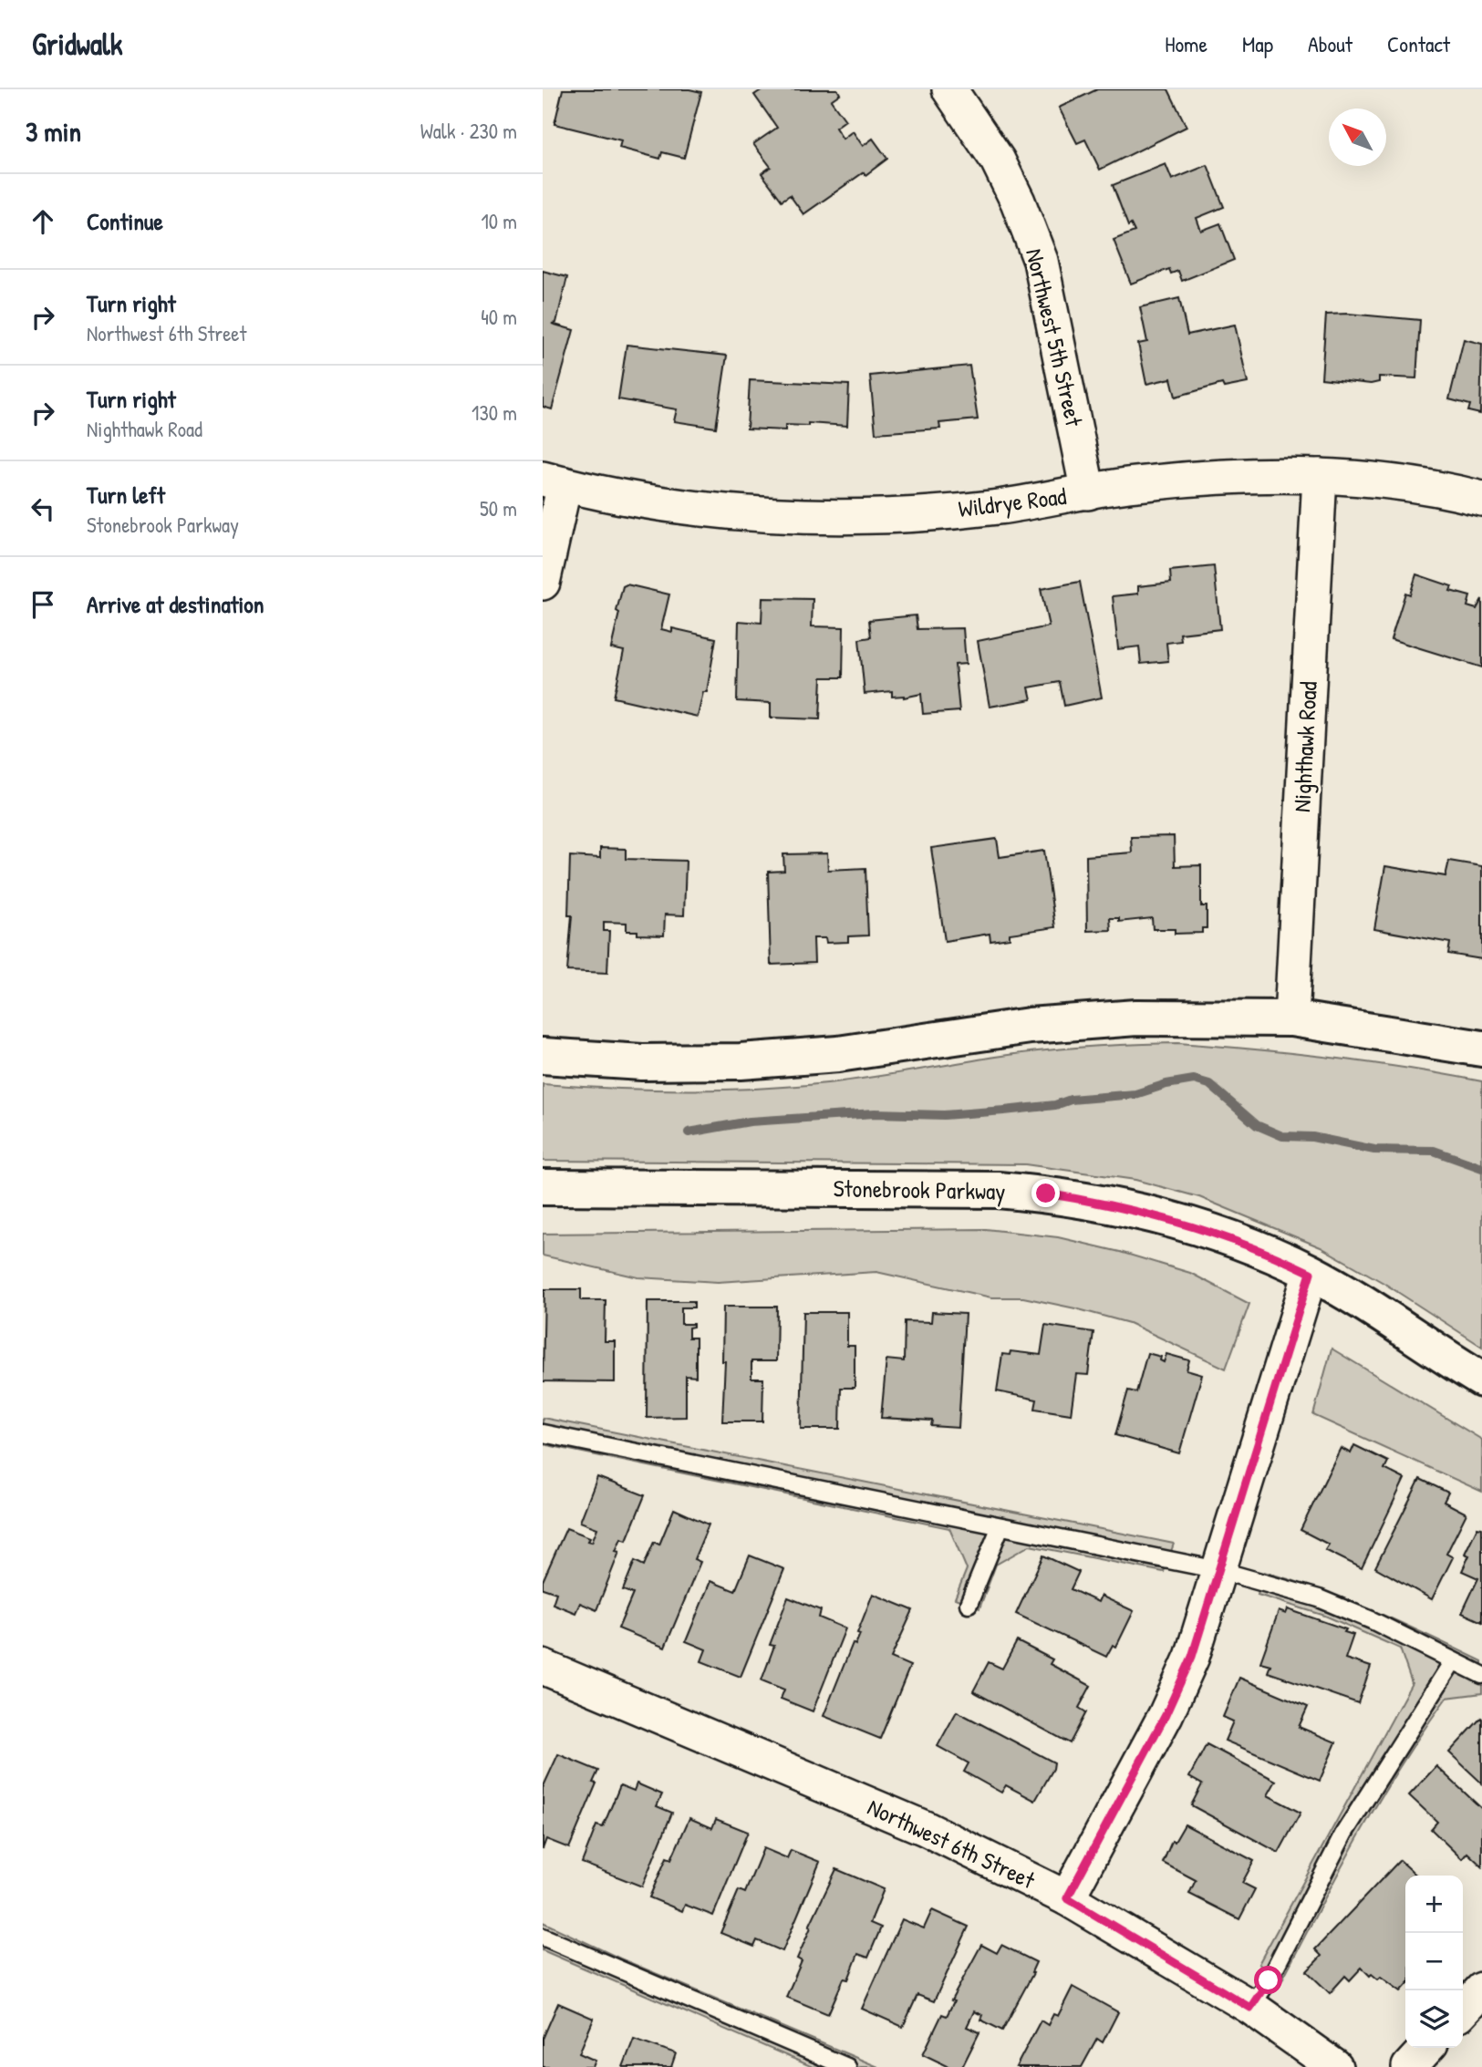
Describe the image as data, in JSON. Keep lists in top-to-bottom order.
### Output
{
  "streets": {
    "street": [
      "Northwest 5th Street",
      "Wildrye Road",
      "Nighthawk Road",
      "Stonebrook Parkway",
      "Northwest 6th Street"
    ]
  },
  "crossings": [
    ["Northwest 5th Street", "Wildrye Road"],
    ["Wildrye Road", "Nighthawk Road"]
  ],
  "north": "top left",
  "page": {
    "header": "Gridwalk",
    "nav": [
      "Home",
      "Map",
      "About",
      "Contact"
    ],
    "heading": ["3 min", "Walk · 230 m"],
    "list": [
      ["Continue", "10 m"],
      ["Turn right", "Northwest 6th Street", "40 m"],
      ["Turn right", "Nighthawk Road", "130 m"],
      ["Turn left", "Stonebrook Parkway", "50 m"],
      "Arrive at destination"
    ],
    "map_buttons": ["+", "−"]
  }
}
